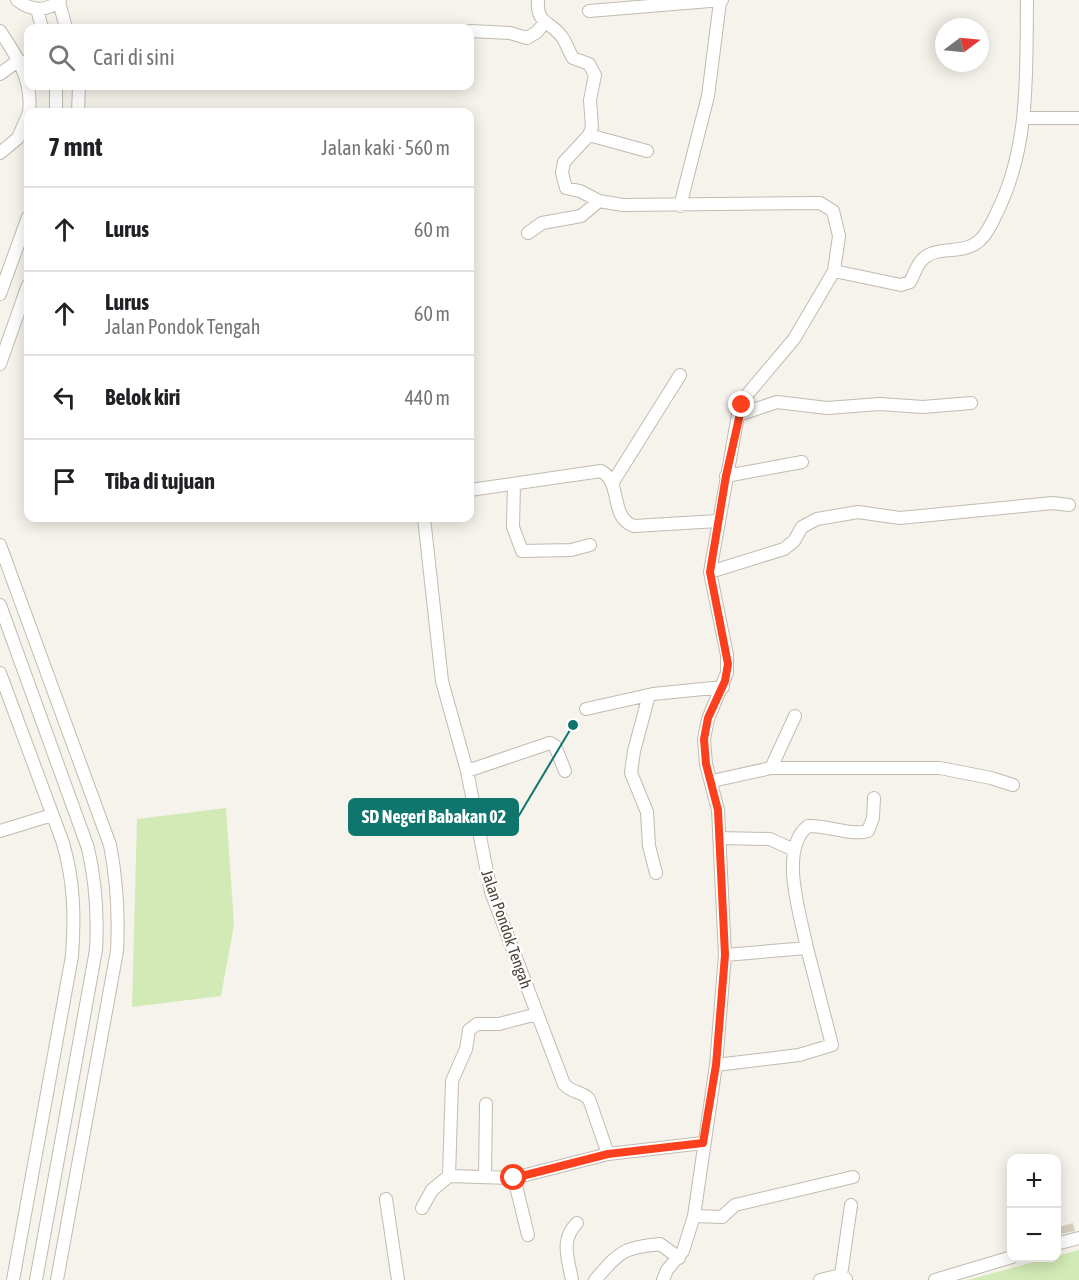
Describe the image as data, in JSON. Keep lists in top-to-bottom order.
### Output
{
  "streets": {
    "street": ["Jalan Pondok Tengah"]
  },
  "places": ["SD Negeri Babakan 02"],
  "north": "right",
  "page": {
    "search": "Cari di sini",
    "heading": ["7 mnt", "Jalan kaki · 560 m"],
    "list": [
      ["Lurus", "60 m"],
      ["Lurus", "Jalan Pondok Tengah", "60 m"],
      ["Belok kiri", "440 m"],
      "Tiba di tujuan"
    ],
    "map_buttons": ["+", "−"]
  }
}
